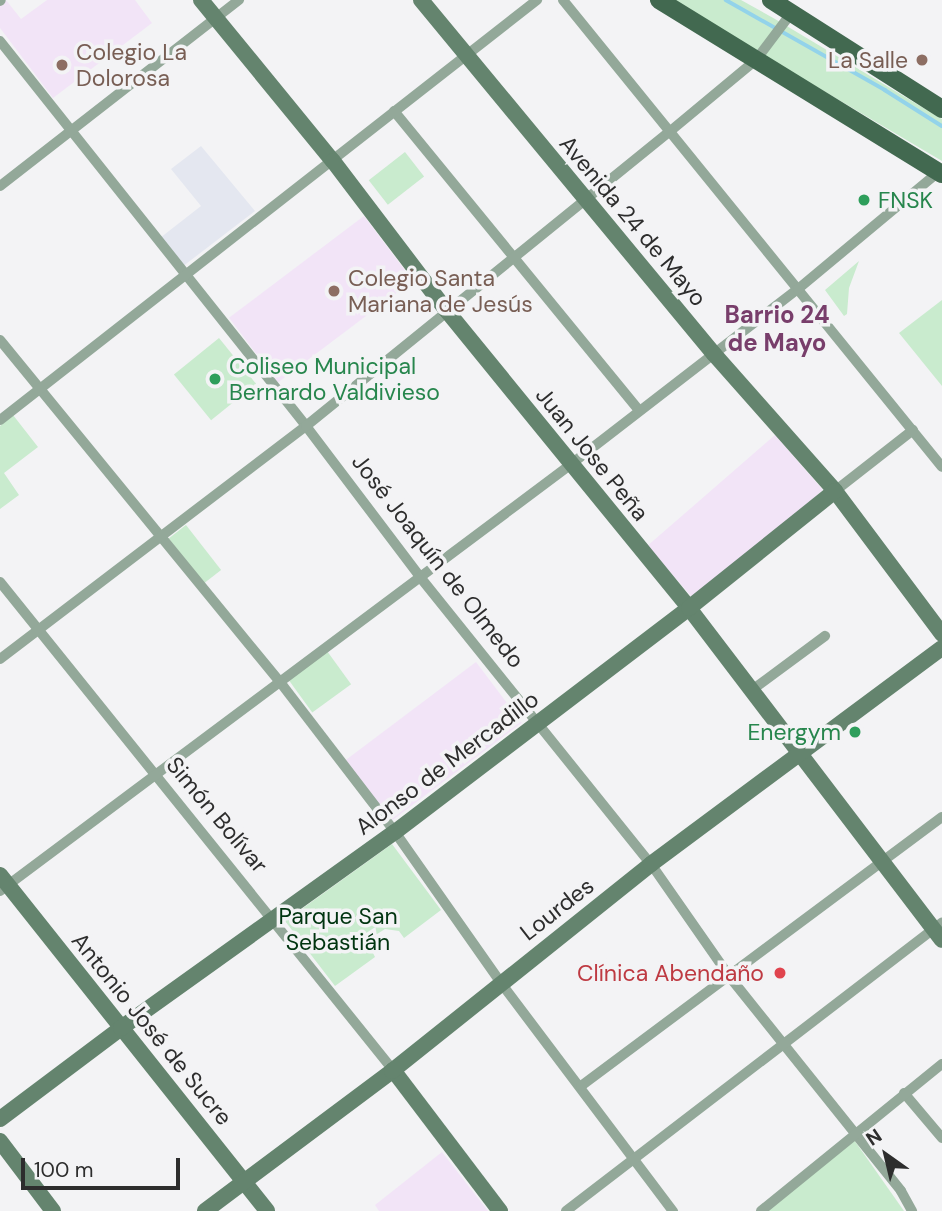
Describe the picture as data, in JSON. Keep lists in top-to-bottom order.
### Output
{
  "streets": {
    "street": [
      "Avenida 24 de Mayo",
      "Juan Jose Peña",
      "José Joaquín de Olmedo",
      "Alonso de Mercadillo",
      "Simón Bolívar",
      "Lourdes",
      "Antonio José de Sucre"
    ]
  },
  "crossings": [
    ["Avenida 24 de Mayo", "Alonso de Mercadillo"],
    ["Juan Jose Peña", "Alonso de Mercadillo"],
    ["Juan Jose Peña", "Lourdes"],
    ["José Joaquín de Olmedo", "Alonso de Mercadillo"],
    ["José Joaquín de Olmedo", "Lourdes"],
    ["Alonso de Mercadillo", "Simón Bolívar"],
    ["Alonso de Mercadillo", "Antonio José de Sucre"],
    ["Simón Bolívar", "Lourdes"],
    ["Lourdes", "Antonio José de Sucre"]
  ],
  "districts": ["Barrio 24 de Mayo"],
  "parks": ["Parque San Sebastián"],
  "places": [
    "La Salle",
    "Colegio La Dolorosa",
    "FNSK",
    "Colegio Santa Mariana de Jesús",
    "Coliseo Municipal Bernardo Valdivieso",
    "Energym",
    "Clínica Abendaño"
  ],
  "scale_bar": "100 m",
  "north": "top left"
}
